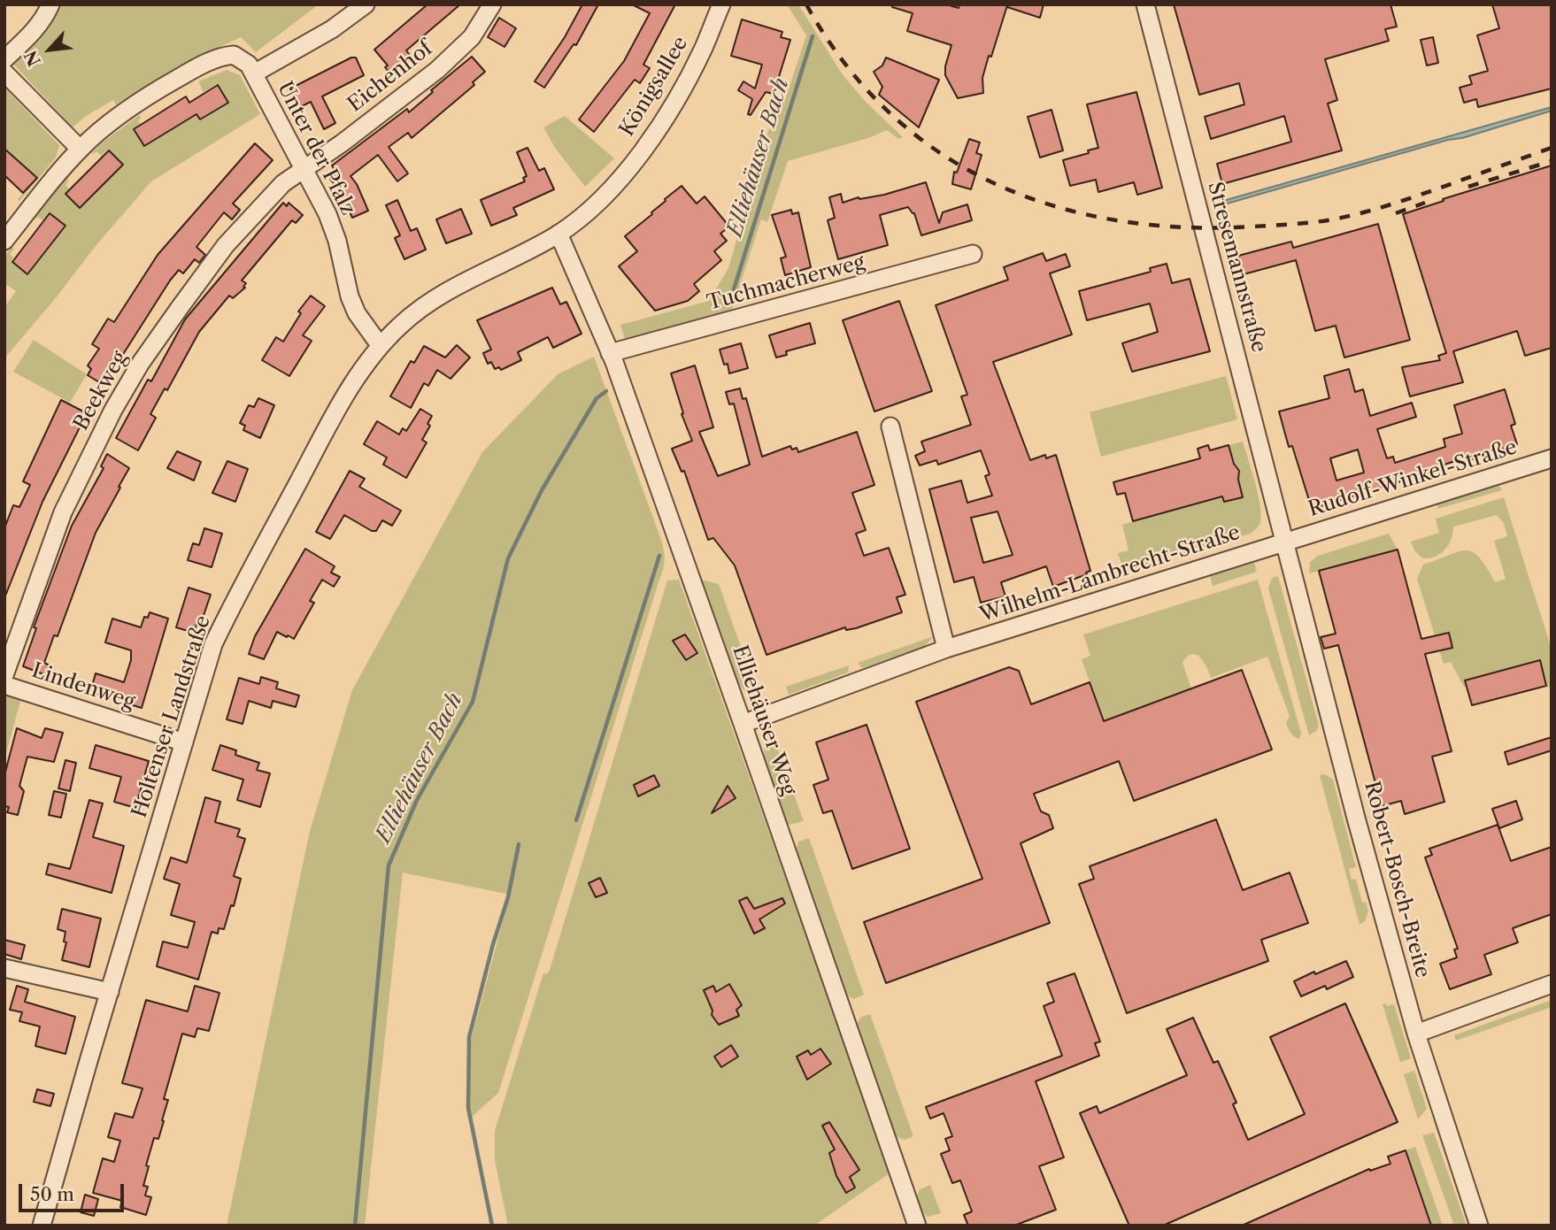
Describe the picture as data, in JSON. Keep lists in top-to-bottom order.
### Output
{
  "streets": {
    "street": [
      "Eichenhof",
      "Königsallee",
      "Unter der Pfalz",
      "Stresemannstraße",
      "Tuchmacherweg",
      "Beekweg",
      "Rudolf-Winkel-Straße",
      "Wilhelm-Lambrecht-Straße",
      "Lindenweg",
      "Holtenser Landstraße",
      "Elliehäuser Weg",
      "Robert-Bosch-Breite"
    ]
  },
  "crossings": [
    ["Eichenhof", "Unter der Pfalz"],
    ["Eichenhof", "Beekweg"],
    ["Königsallee", "Holtenser Landstraße"],
    ["Königsallee", "Elliehäuser Weg"],
    ["Unter der Pfalz", "Beekweg"],
    ["Unter der Pfalz", "Holtenser Landstraße"],
    ["Stresemannstraße", "Rudolf-Winkel-Straße"],
    ["Stresemannstraße", "Wilhelm-Lambrecht-Straße"],
    ["Stresemannstraße", "Robert-Bosch-Breite"],
    ["Tuchmacherweg", "Elliehäuser Weg"],
    ["Rudolf-Winkel-Straße", "Wilhelm-Lambrecht-Straße"],
    ["Rudolf-Winkel-Straße", "Robert-Bosch-Breite"],
    ["Wilhelm-Lambrecht-Straße", "Elliehäuser Weg"],
    ["Wilhelm-Lambrecht-Straße", "Robert-Bosch-Breite"],
    ["Lindenweg", "Holtenser Landstraße"],
    ["Holtenser Landstraße", "Elliehäuser Weg"]
  ],
  "water": ["Elliehäuser Bach"],
  "scale_bar": "50 m",
  "north": "bottom left"
}
